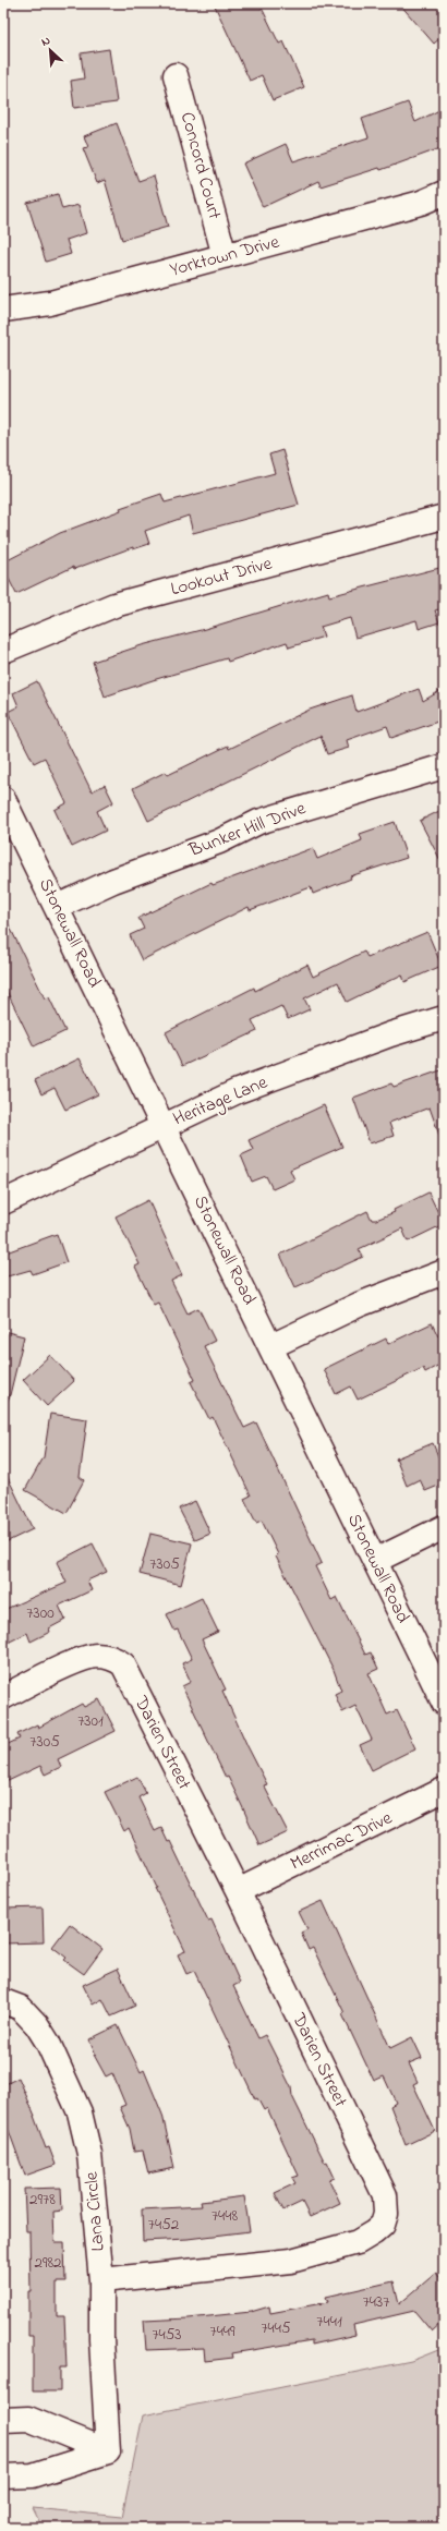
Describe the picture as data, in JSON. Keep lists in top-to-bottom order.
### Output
{
  "streets": {
    "street": [
      "Concord Court",
      "Yorktown Drive",
      "Lookout Drive",
      "Bunker Hill Drive",
      "Stonewall Road",
      "Heritage Lane",
      "Darien Street",
      "Merrimac Drive",
      "Lana Circle"
    ]
  },
  "crossings": [
    ["Concord Court", "Yorktown Drive"],
    ["Bunker Hill Drive", "Stonewall Road"],
    ["Stonewall Road", "Heritage Lane"],
    ["Darien Street", "Merrimac Drive"],
    ["Darien Street", "Lana Circle"]
  ],
  "house_numbers": [
    "7305",
    "7300",
    "7301",
    "7305",
    "2978",
    "7448",
    "7452",
    "2982",
    "7437",
    "7441",
    "7445",
    "7449",
    "7453"
  ],
  "north": "top left"
}
